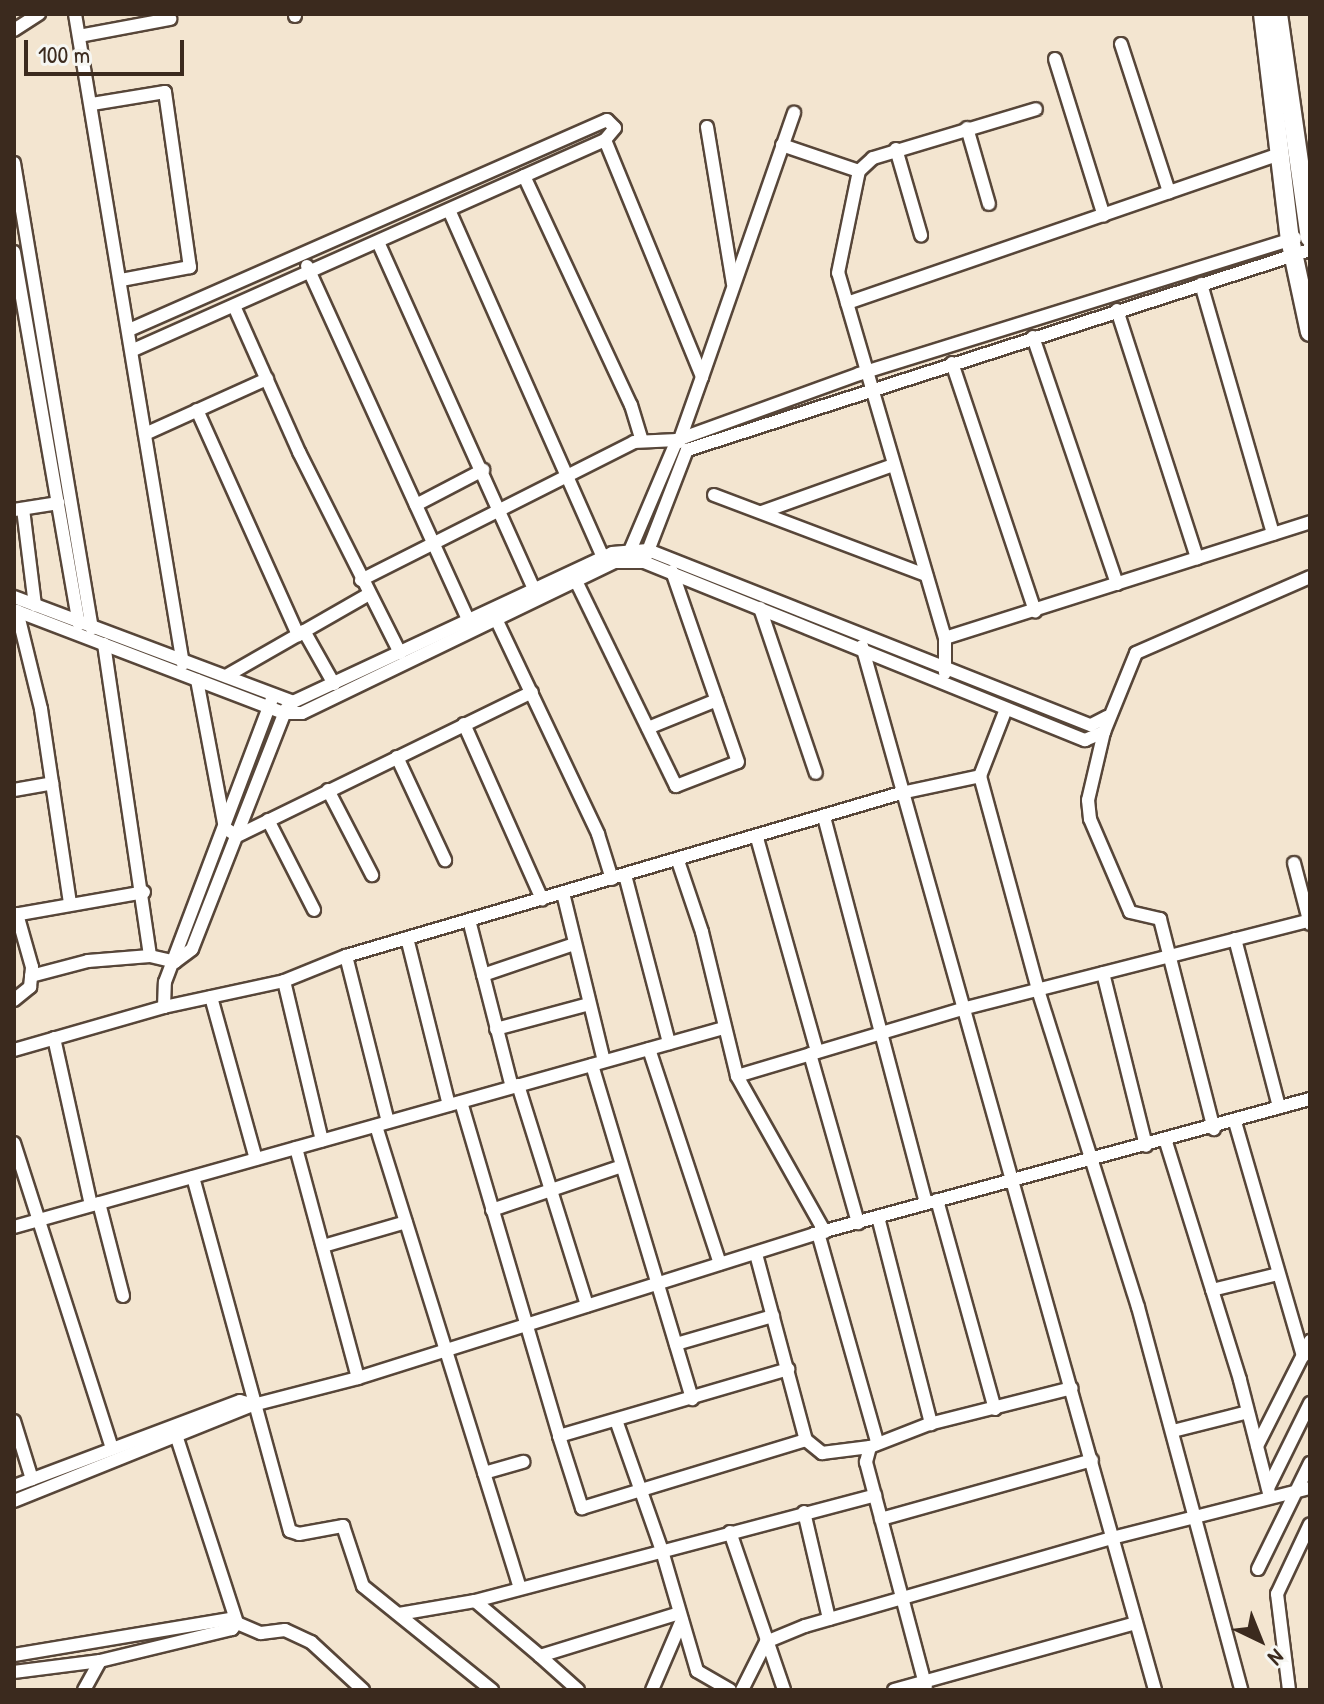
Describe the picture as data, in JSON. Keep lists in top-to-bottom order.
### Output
{
  "scale_bar": "100 m",
  "north": "bottom right"
}
